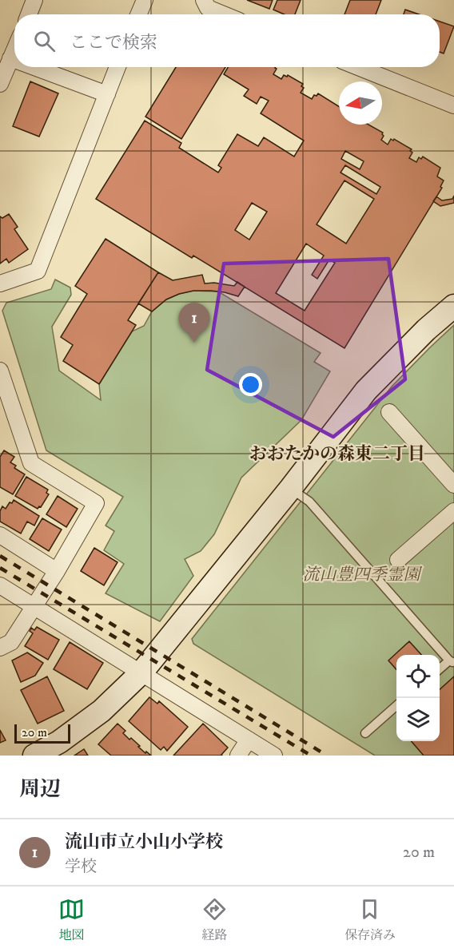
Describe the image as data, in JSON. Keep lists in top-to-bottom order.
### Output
{
  "districts": ["おおたかの森東二丁目"],
  "parks": ["流山豊四季霊園"],
  "scale_bar": "20 m",
  "north": "left",
  "page": {
    "search": "ここで検索",
    "pins": "1",
    "scale": "20 m",
    "heading": "周辺",
    "list": [
      {
        "mark": "1",
        "name": "流山市立小山小学校",
        "note": "学校",
        "value": "20 m"
      }
    ],
    "nav": ["地図", "経路", "保存済み"]
  }
}
